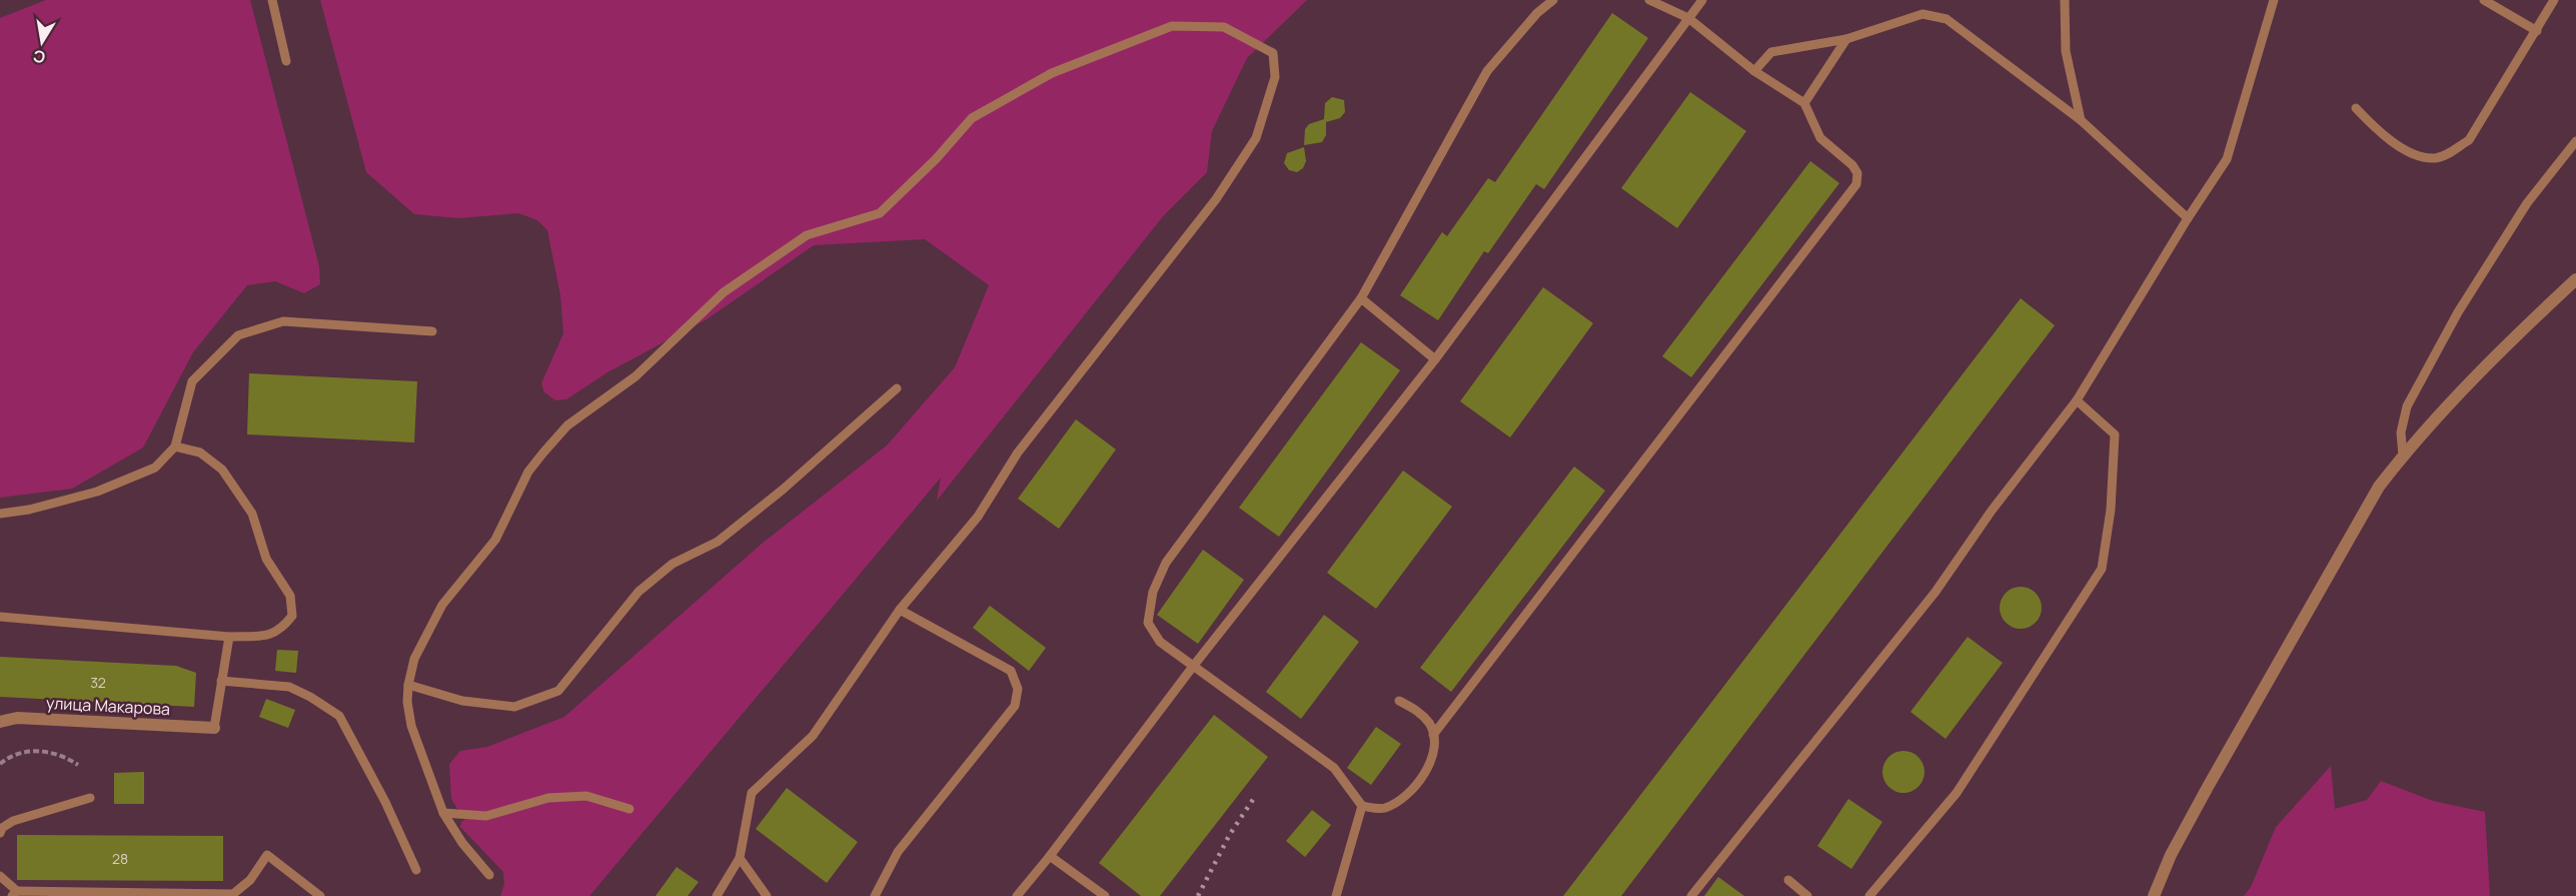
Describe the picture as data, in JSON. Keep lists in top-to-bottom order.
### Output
{
  "streets": {
    "street": ["улица Макарова"]
  },
  "house_numbers": ["32", "28"],
  "north": "bottom"
}
